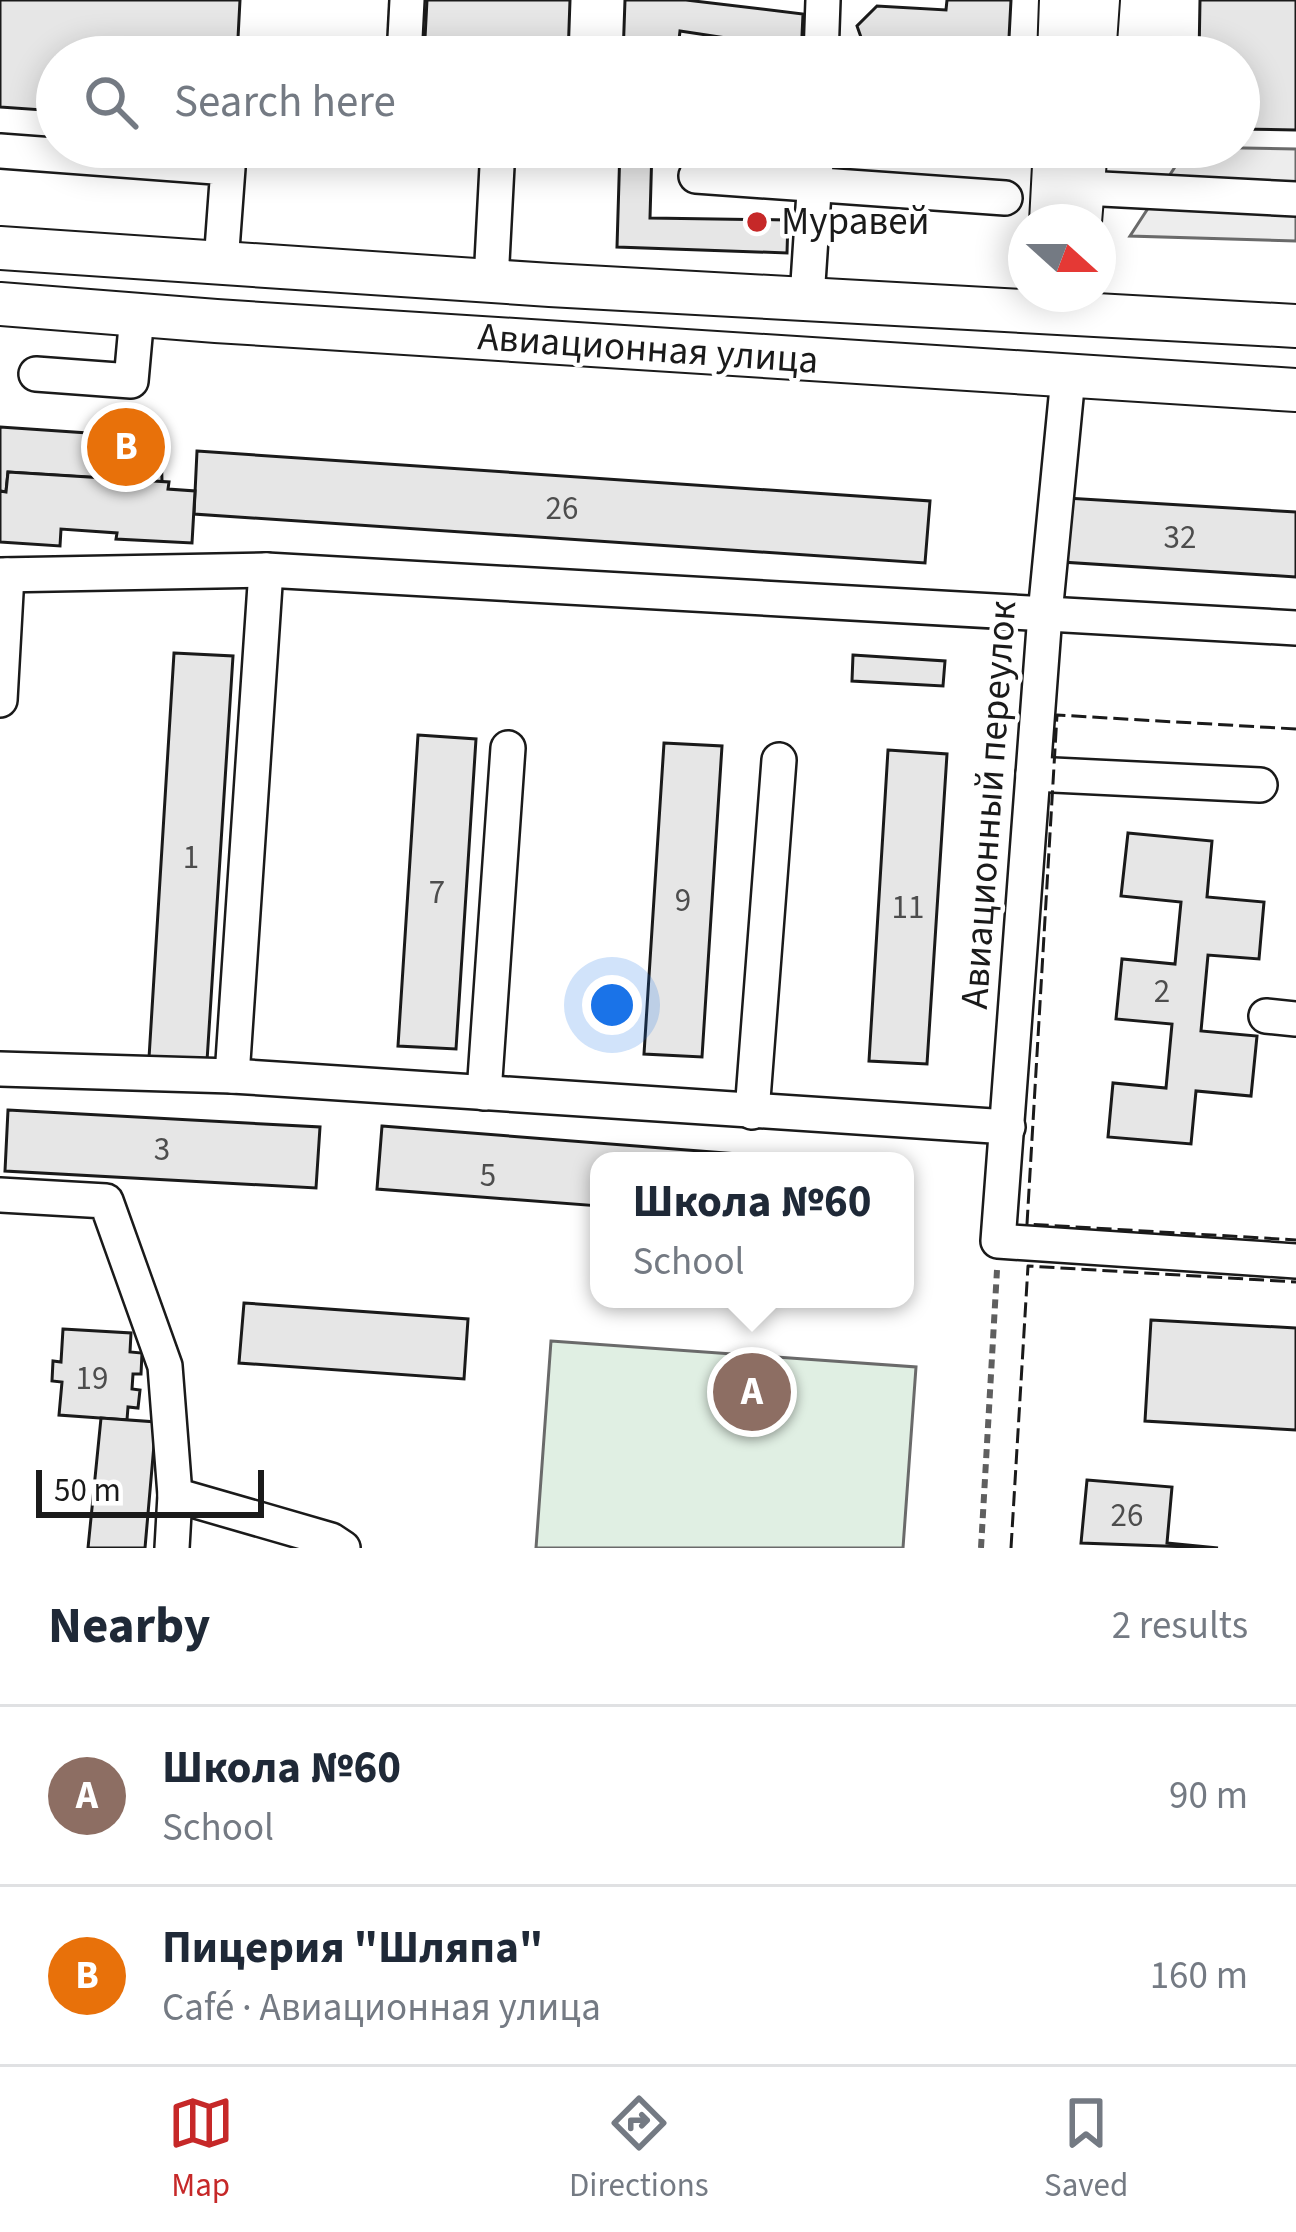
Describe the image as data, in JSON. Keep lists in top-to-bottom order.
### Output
{
  "streets": {
    "main road": ["Авиационная улица"],
    "street": ["Авиационный переулок"]
  },
  "crossings": [
    ["Авиационная улица", "Авиационный переулок"]
  ],
  "places": ["Муравей"],
  "house_numbers": [
    "26",
    "32",
    "1",
    "7",
    "9",
    "11",
    "2",
    "3",
    "5",
    "19",
    "26"
  ],
  "scale_bar": "50 m",
  "north": "right",
  "page": {
    "search": "Search here",
    "pins": ["B", "A"],
    "popup": ["Школа №60", "School"],
    "scale": "50 m",
    "heading": ["Nearby", "2 results"],
    "list": [
      {
        "mark": "A",
        "name": "Школа №60",
        "note": "School",
        "value": "90 m"
      },
      {
        "mark": "B",
        "name": "Пицерия \"Шляпа\"",
        "note": "Café · Авиационная улица",
        "value": "160 m"
      }
    ],
    "nav": ["Map", "Directions", "Saved"]
  }
}
